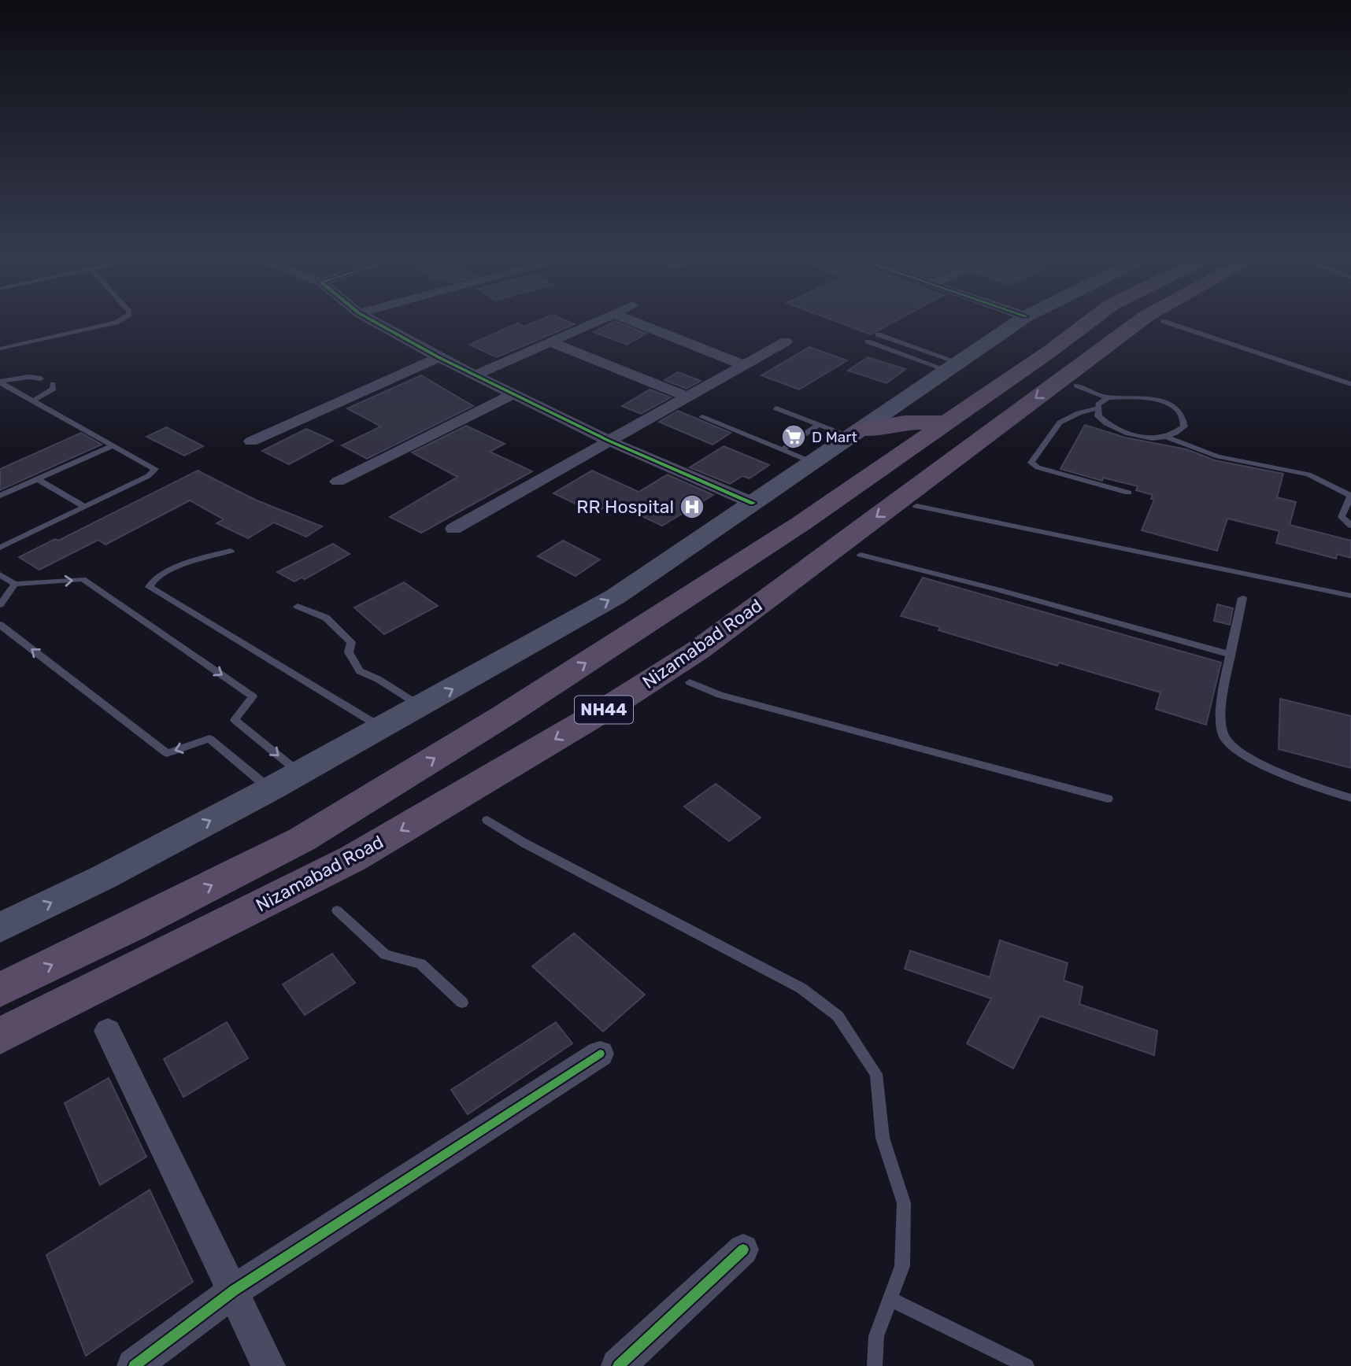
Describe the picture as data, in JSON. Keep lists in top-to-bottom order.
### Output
{
  "streets": {
    "highway": ["Nizamabad Road", "NH44"]
  },
  "places": {
    "supermarket": ["D Mart"],
    "hospital": ["RR Hospital"]
  }
}
